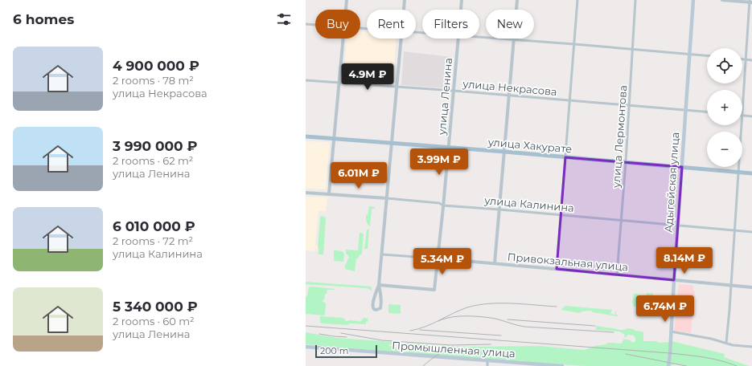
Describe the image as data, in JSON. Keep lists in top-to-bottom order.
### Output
{
  "streets": {
    "main road": ["улица Хакурате", "Адыгейская улица", "Промышленная улица"],
    "street": [
      "улица Некрасова",
      "улица Ленина",
      "улица Лермонтова",
      "улица Калинина",
      "Привокзальная улица"
    ]
  },
  "crossings": [
    ["улица Некрасова", "улица Ленина"],
    ["улица Некрасова", "улица Лермонтова"],
    ["улица Некрасова", "Адыгейская улица"],
    ["улица Ленина", "улица Хакурате"],
    ["улица Ленина", "улица Калинина"],
    ["улица Ленина", "Привокзальная улица"],
    ["улица Лермонтова", "улица Хакурате"],
    ["улица Лермонтова", "улица Калинина"],
    ["улица Лермонтова", "Привокзальная улица"],
    ["улица Хакурате", "Адыгейская улица"],
    ["Адыгейская улица", "улица Калинина"],
    ["Адыгейская улица", "Привокзальная улица"]
  ],
  "scale_bar": "200 m",
  "page": {
    "heading": "6 homes",
    "chip": [
      "Buy",
      "Rent",
      "Filters",
      "New"
    ],
    "list": [
      {
        "name": "4 900 000 ₽",
        "note": "2 rooms · 78 m² · улица Некрасова"
      },
      {
        "name": "3 990 000 ₽",
        "note": "2 rooms · 62 m² · улица Ленина"
      },
      {
        "name": "6 010 000 ₽",
        "note": "2 rooms · 72 m² · улица Калинина"
      },
      {
        "name": "5 340 000 ₽",
        "note": "2 rooms · 60 m² · улица Ленина"
      }
    ],
    "map_buttons": ["+", "−"],
    "price": [
      "4.9M ₽",
      "3.99M ₽",
      "6.01M ₽",
      "8.14M ₽",
      "5.34M ₽",
      "6.74M ₽"
    ],
    "scale": "200 m"
  }
}
